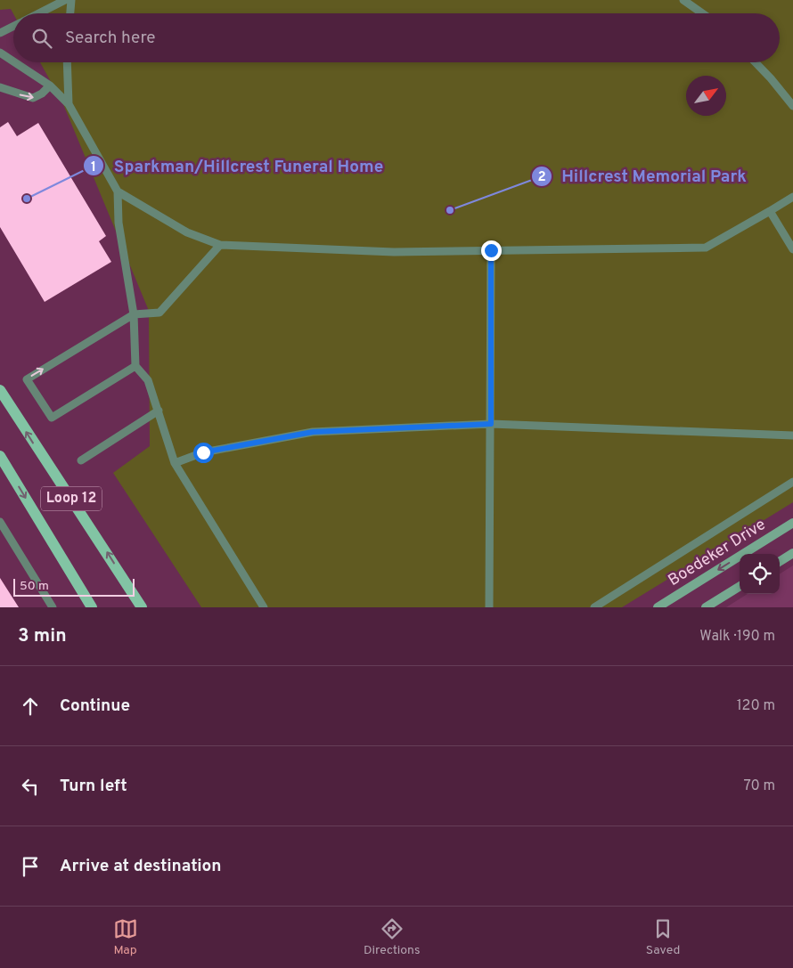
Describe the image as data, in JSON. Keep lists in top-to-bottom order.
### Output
{
  "streets": {
    "main road": ["Loop 12", "Boedeker Drive"]
  },
  "places": ["Sparkman/Hillcrest Funeral Home", "Hillcrest Memorial Park"],
  "scale_bar": "50 m",
  "north": "top right",
  "page": {
    "search": "Search here",
    "scale": "50 m",
    "heading": ["3 min", "Walk · 190 m"],
    "list": [
      ["Continue", "120 m"],
      ["Turn left", "70 m"],
      "Arrive at destination"
    ],
    "nav": ["Map", "Directions", "Saved"]
  }
}
